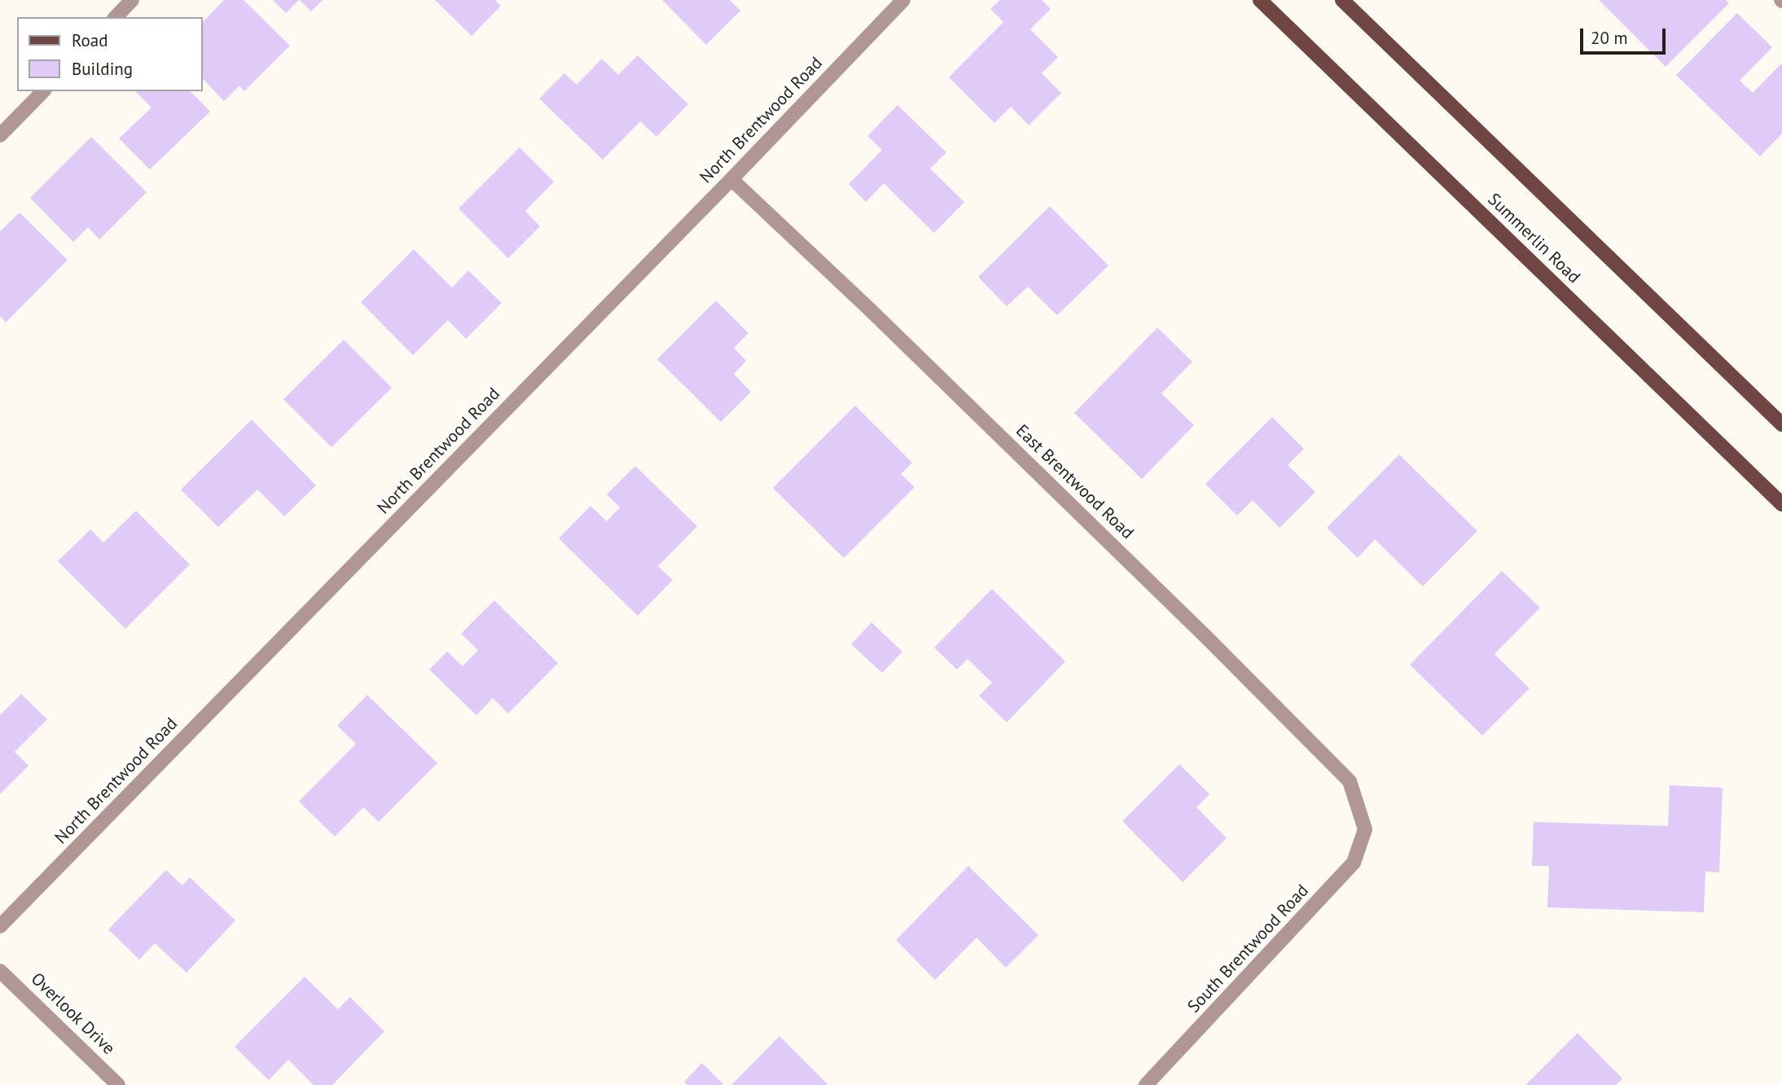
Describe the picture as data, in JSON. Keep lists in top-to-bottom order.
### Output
{
  "streets": {
    "main road": ["Summerlin Road"],
    "street": [
      "North Brentwood Road",
      "East Brentwood Road",
      "South Brentwood Road",
      "Overlook Drive"
    ]
  },
  "crossings": [
    ["North Brentwood Road", "East Brentwood Road"],
    ["East Brentwood Road", "South Brentwood Road"]
  ],
  "legend": ["Road", "Building"],
  "scale_bar": "20 m"
}
